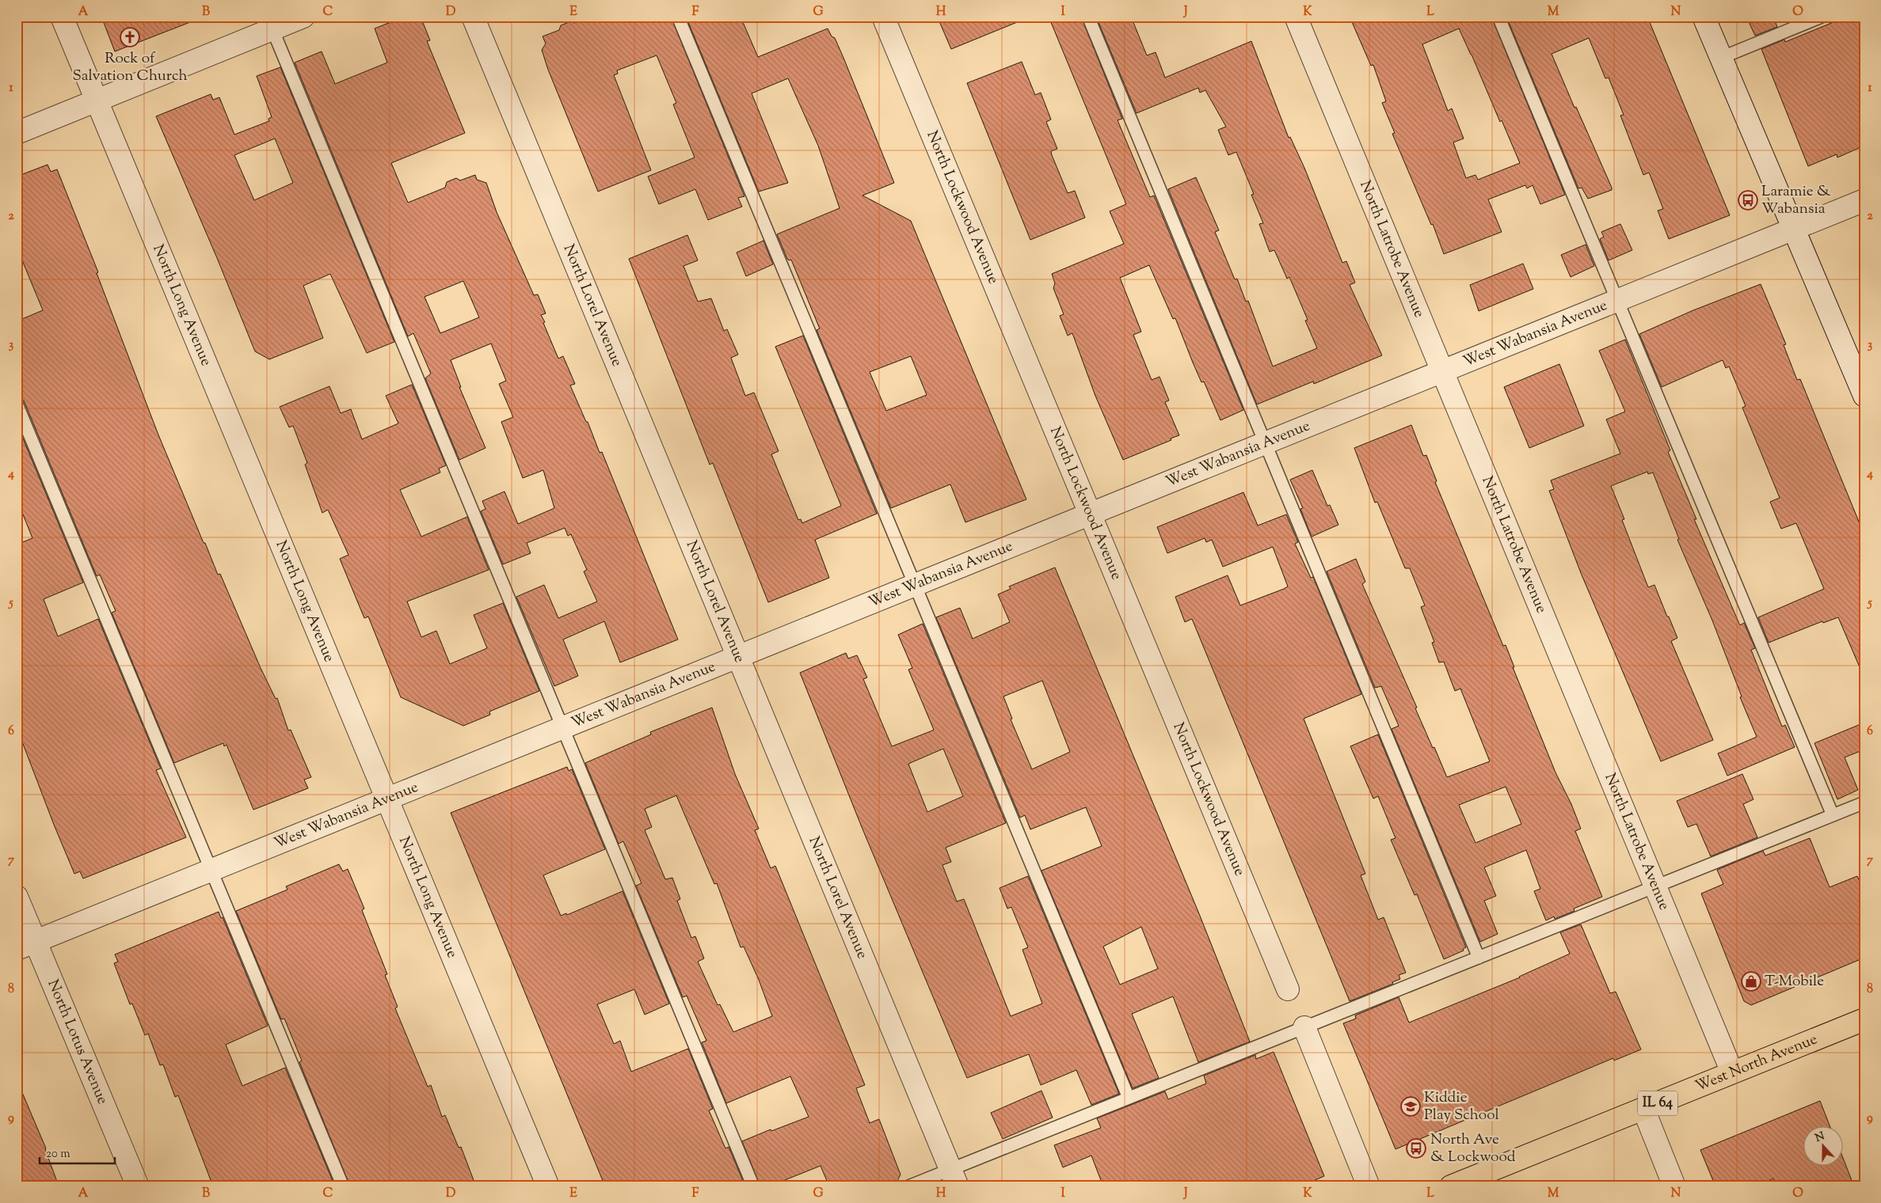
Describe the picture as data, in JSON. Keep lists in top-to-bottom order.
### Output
{
  "streets": {
    "main road": ["West North Avenue", "IL 64"],
    "street": [
      "North Lockwood Avenue",
      "North Latrobe Avenue",
      "North Long Avenue",
      "North Lorel Avenue",
      "West Wabansia Avenue",
      "North Lotus Avenue"
    ]
  },
  "crossings": [
    ["North Lockwood Avenue", "West Wabansia Avenue"],
    ["North Latrobe Avenue", "West Wabansia Avenue"],
    ["North Latrobe Avenue", "West North Avenue"],
    ["North Long Avenue", "West Wabansia Avenue"],
    ["North Lorel Avenue", "West Wabansia Avenue"],
    ["West Wabansia Avenue", "North Lotus Avenue"]
  ],
  "places": {
    "church": ["Rock of Salvation Church"],
    "bus stop": ["Laramie & Wabansia", "North Ave & Lockwood"],
    "shop": ["T-Mobile"],
    "school or university": ["Kiddie Play School"]
  },
  "scale_bar": "20 m",
  "north": "top",
  "grid": {
    "columns": [
      "A",
      "B",
      "C",
      "D",
      "E",
      "F",
      "G",
      "H",
      "I",
      "J",
      "K",
      "L",
      "M",
      "N",
      "O"
    ],
    "rows": [
      "1",
      "2",
      "3",
      "4",
      "5",
      "6",
      "7",
      "8",
      "9"
    ]
  }
}
